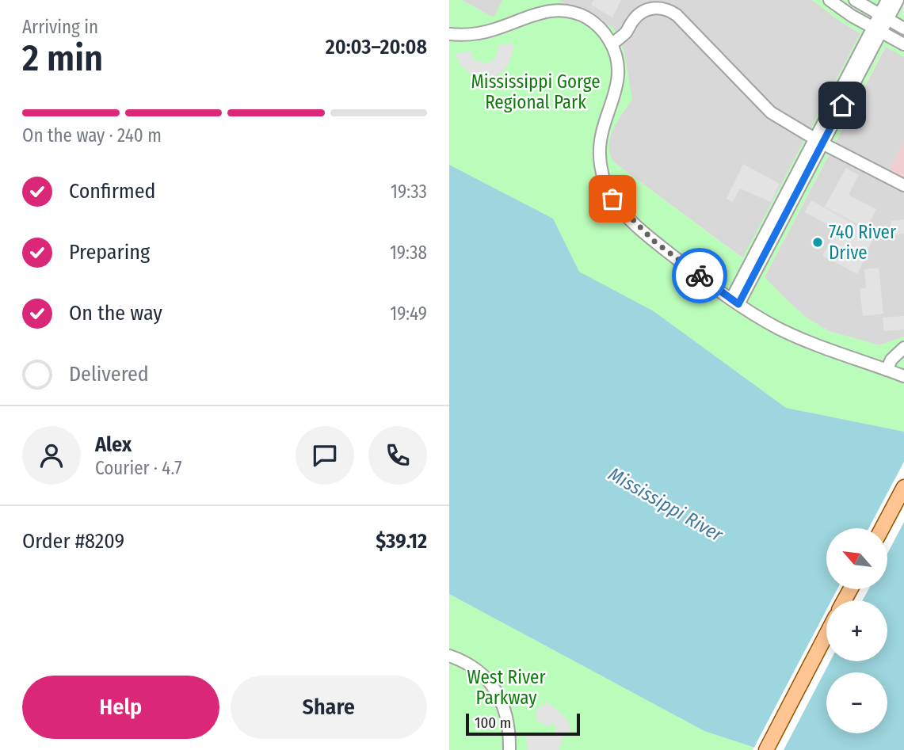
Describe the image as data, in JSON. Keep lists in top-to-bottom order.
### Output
{
  "water": ["Mississippi River"],
  "parks": ["Mississippi Gorge Regional Park", "West River Parkway"],
  "places": ["740 River Drive"],
  "scale_bar": "100 m",
  "north": "top left",
  "page": {
    "heading": ["2 min", "Arriving in", "20:03–20:08"],
    "panel": [
      "Alex",
      "Courier · 4.7",
      "Order #8209",
      "$39.12"
    ],
    "bar": "On the way · 240 m",
    "list": [
      ["Confirmed", "19:33"],
      ["Preparing", "19:38"],
      ["On the way", "19:49"],
      "Delivered"
    ],
    "map_buttons": ["+", "−"],
    "buttons": ["Help", "Share"],
    "scale": "100 m"
  }
}
